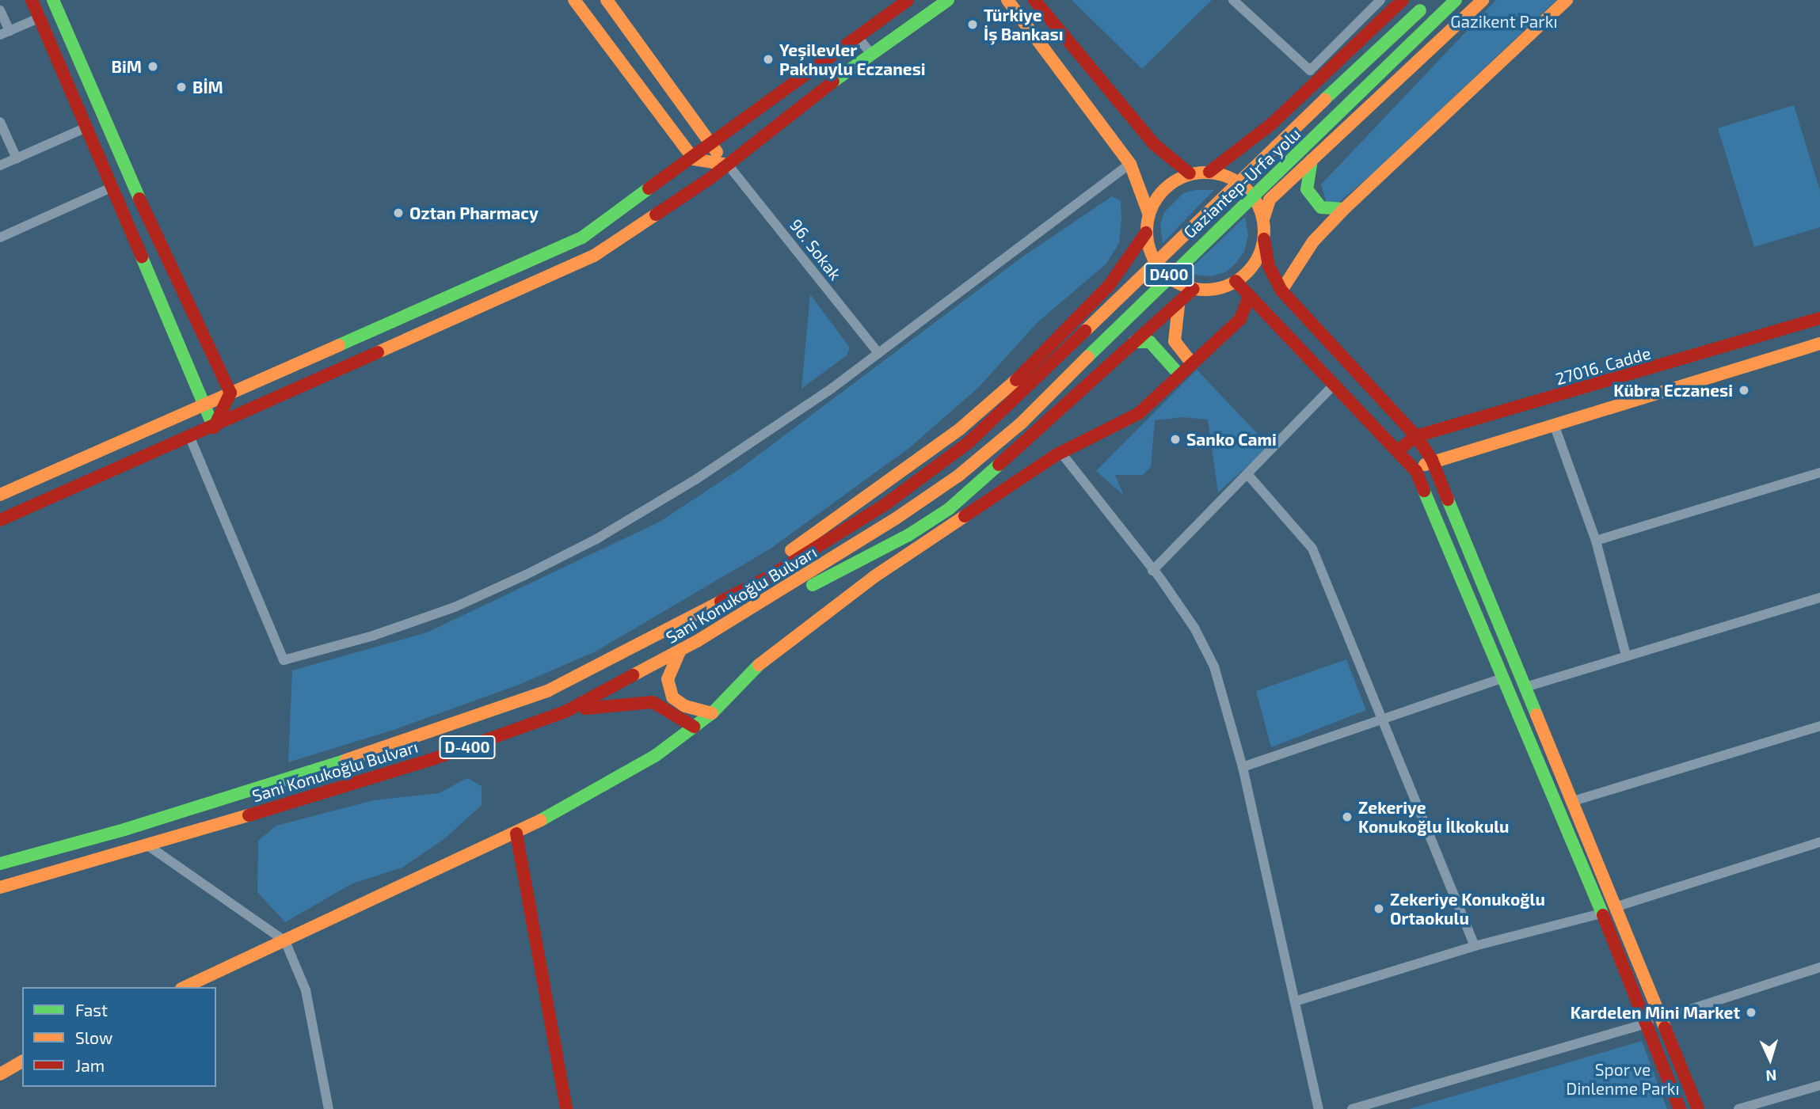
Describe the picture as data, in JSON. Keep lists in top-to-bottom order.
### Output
{
  "streets": {
    "main road": [
      "Gaziantep-Urfa yolu",
      "D400",
      "27016. Cadde",
      "Sani Konukoğlu Bulvarı",
      "D-400"
    ],
    "street": ["96. Sokak"]
  },
  "crossings": [
    ["Gaziantep-Urfa yolu", "Sani Konukoğlu Bulvarı"]
  ],
  "parks": ["Gazikent Parkı", "Spor ve Dinlenme Parkı"],
  "places": [
    "Türkiye İş Bankası",
    "Yeşilevler Pakhuylu Eczanesi",
    "BiM",
    "BİM",
    "Oztan Pharmacy",
    "Kübra Eczanesi",
    "Sanko Cami",
    "Zekeriye Konukoğlu İlkokulu",
    "Zekeriye Konukoğlu Ortaokulu",
    "Kardelen Mini Market"
  ],
  "legend": ["Fast", "Slow", "Jam"],
  "north": "bottom"
}
